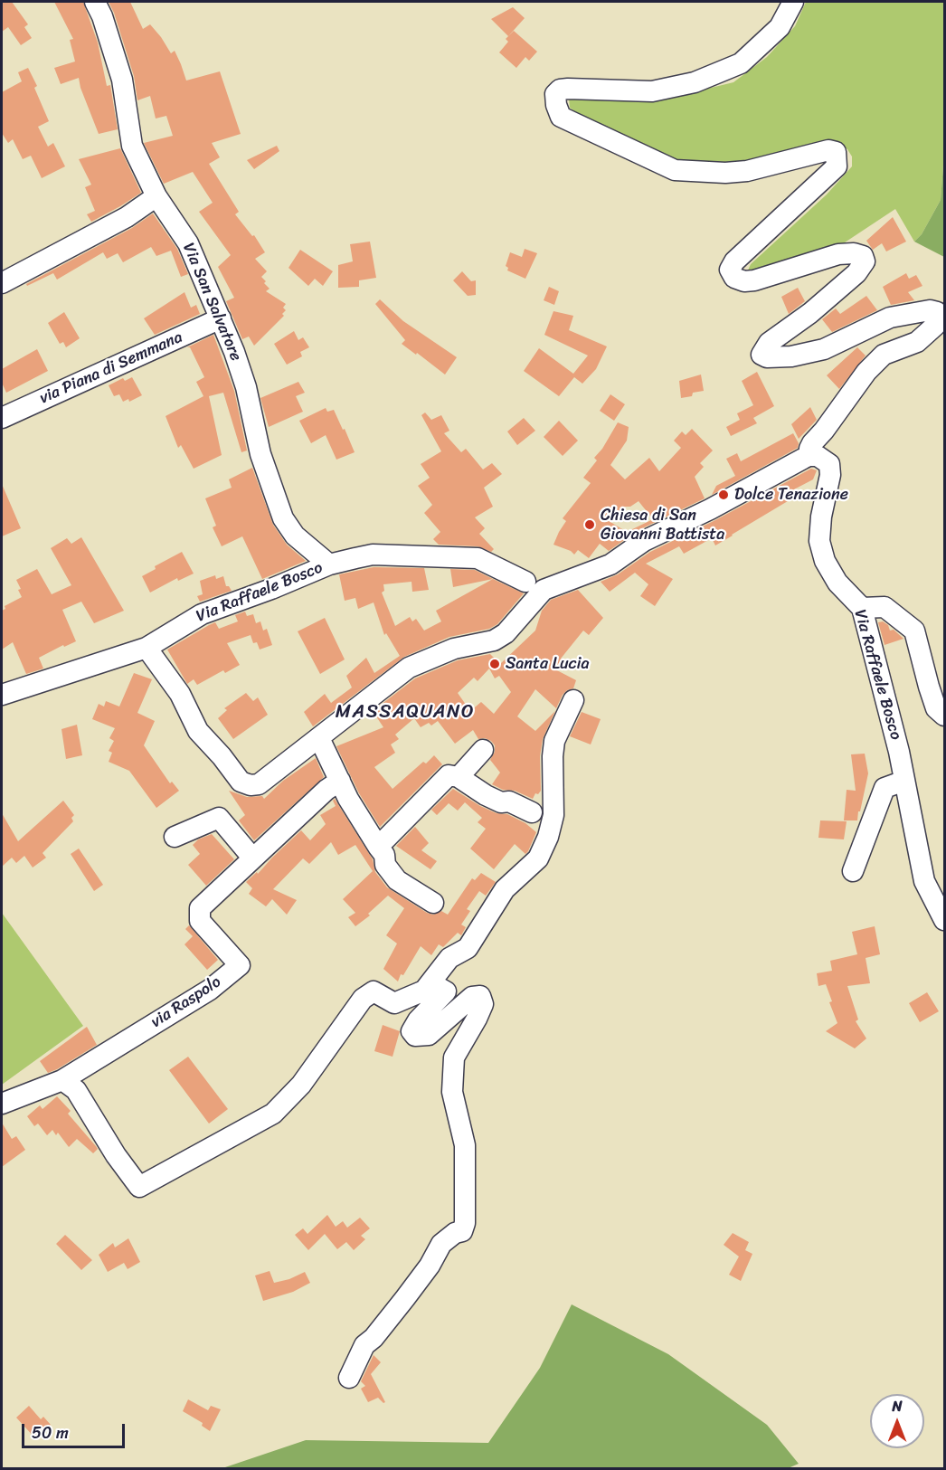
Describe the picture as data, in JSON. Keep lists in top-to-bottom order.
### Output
{
  "streets": {
    "street": [
      "Via San Salvatore",
      "via Piana di Semmana",
      "Via Raffaele Bosco",
      "via Raspolo"
    ]
  },
  "crossings": [
    ["Via San Salvatore", "via Piana di Semmana"],
    ["Via San Salvatore", "Via Raffaele Bosco"]
  ],
  "districts": ["MASSAQUANO"],
  "places": ["Dolce Tenazione", "Chiesa di San Giovanni Battista", "Santa Lucia"],
  "scale_bar": "50 m",
  "north": "top"
}
